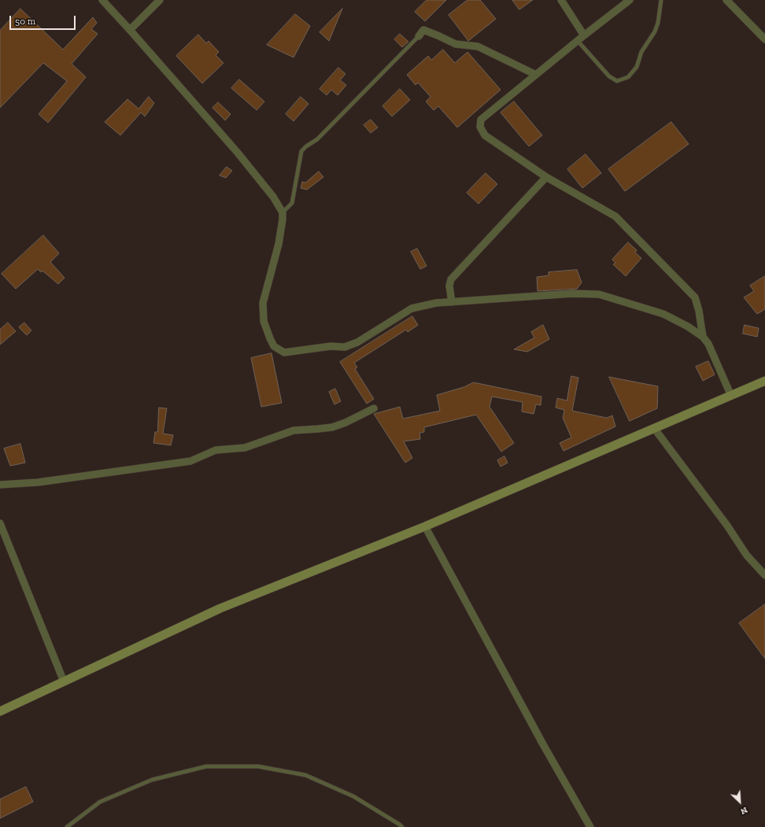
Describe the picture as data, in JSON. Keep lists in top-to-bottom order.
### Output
{
  "scale_bar": "50 m",
  "north": "bottom right"
}
